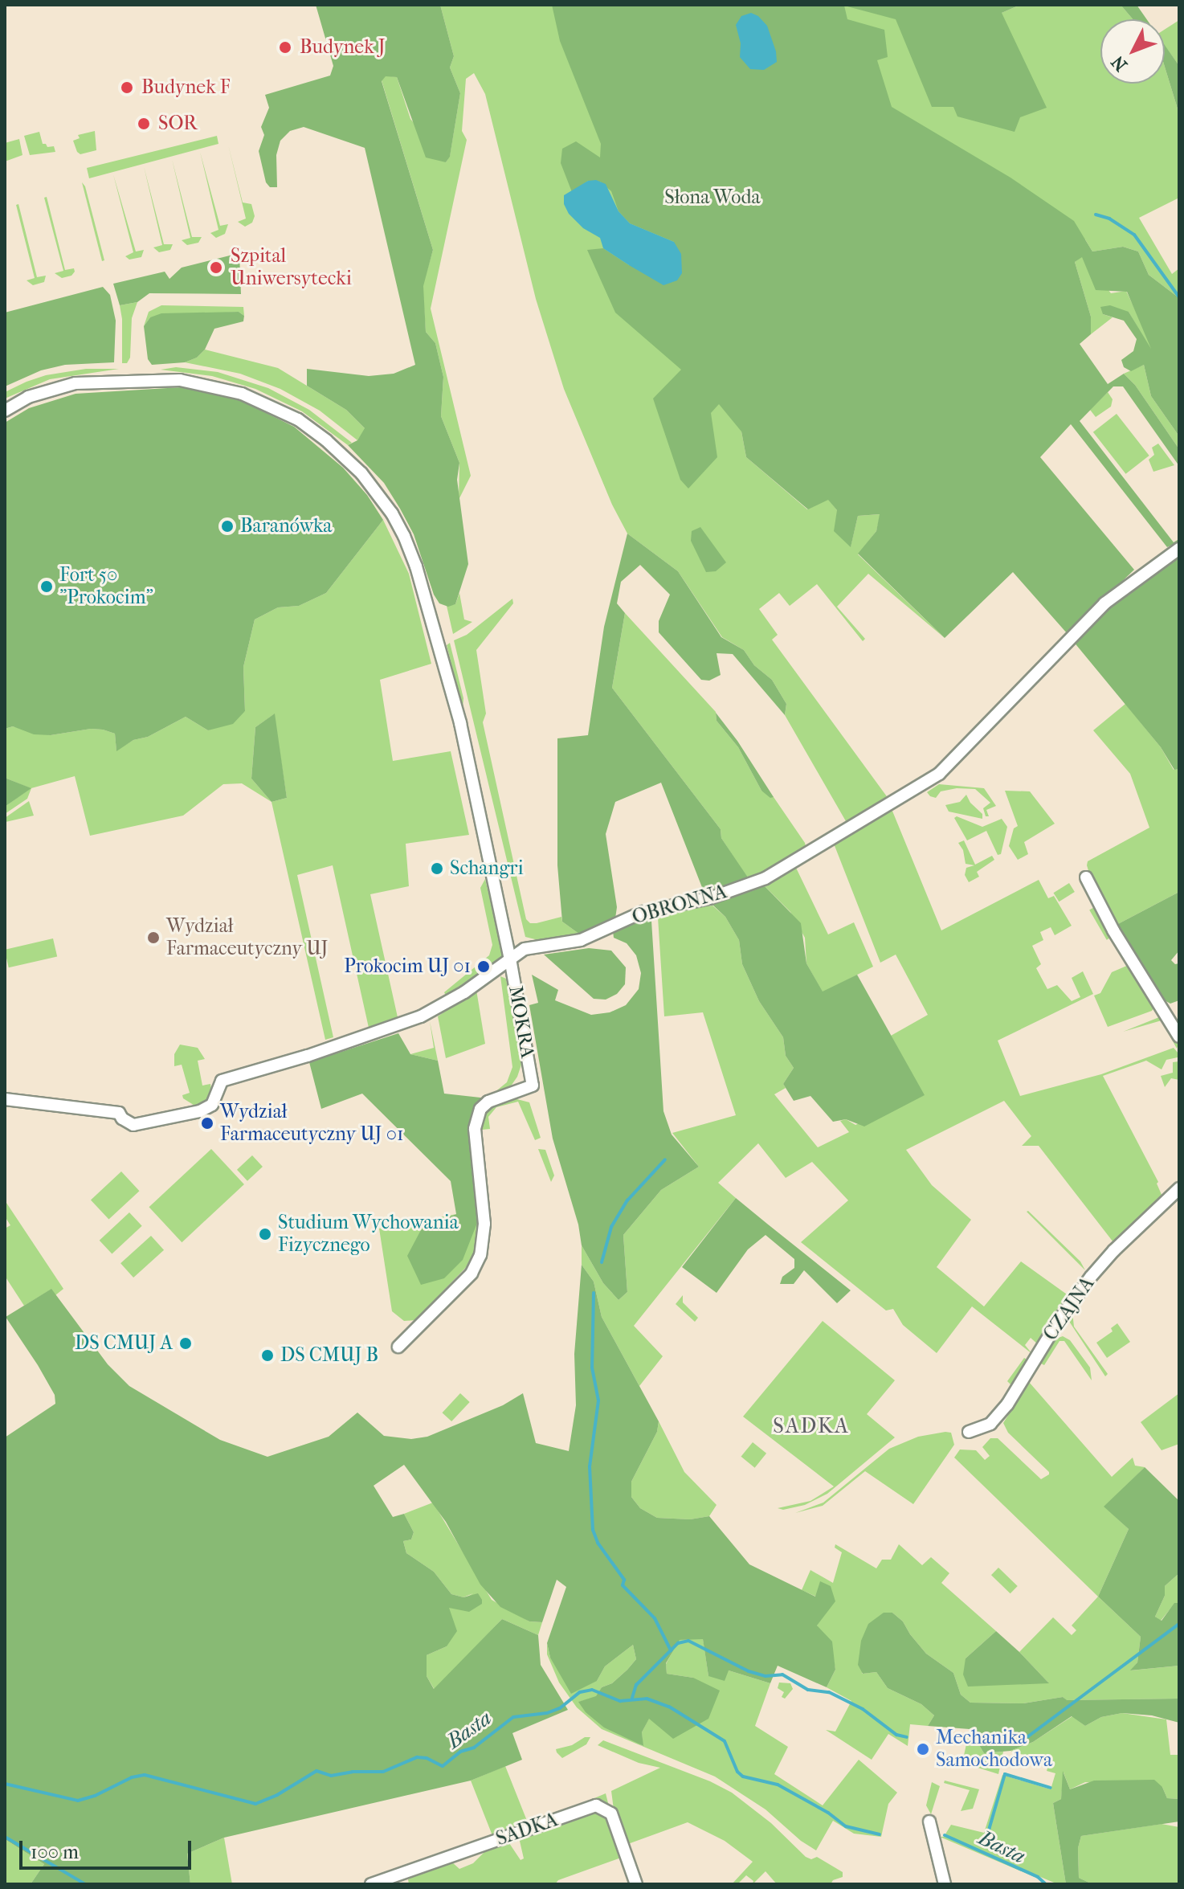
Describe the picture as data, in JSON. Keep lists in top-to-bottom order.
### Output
{
  "streets": {
    "street": [
      "OBRONNA",
      "MOKRA",
      "CZAJNA",
      "SADKA"
    ]
  },
  "crossings": [
    ["OBRONNA", "MOKRA"]
  ],
  "districts": ["SADKA"],
  "water": ["Basta"],
  "parks": ["Słona Woda"],
  "places": [
    "Budynek J",
    "Budynek F",
    "SOR",
    "Szpital Uniwersytecki",
    "Baranówka",
    "Fort 50 \"Prokocim\"",
    "Schangri",
    "Wydział Farmaceutyczny UJ",
    "Prokocim UJ 01",
    "Wydział Farmaceutyczny UJ 01",
    "Studium Wychowania Fizycznego",
    "DS CMUJ A",
    "DS CMUJ B",
    "Mechanika Samochodowa"
  ],
  "scale_bar": "100 m",
  "north": "bottom left"
}
